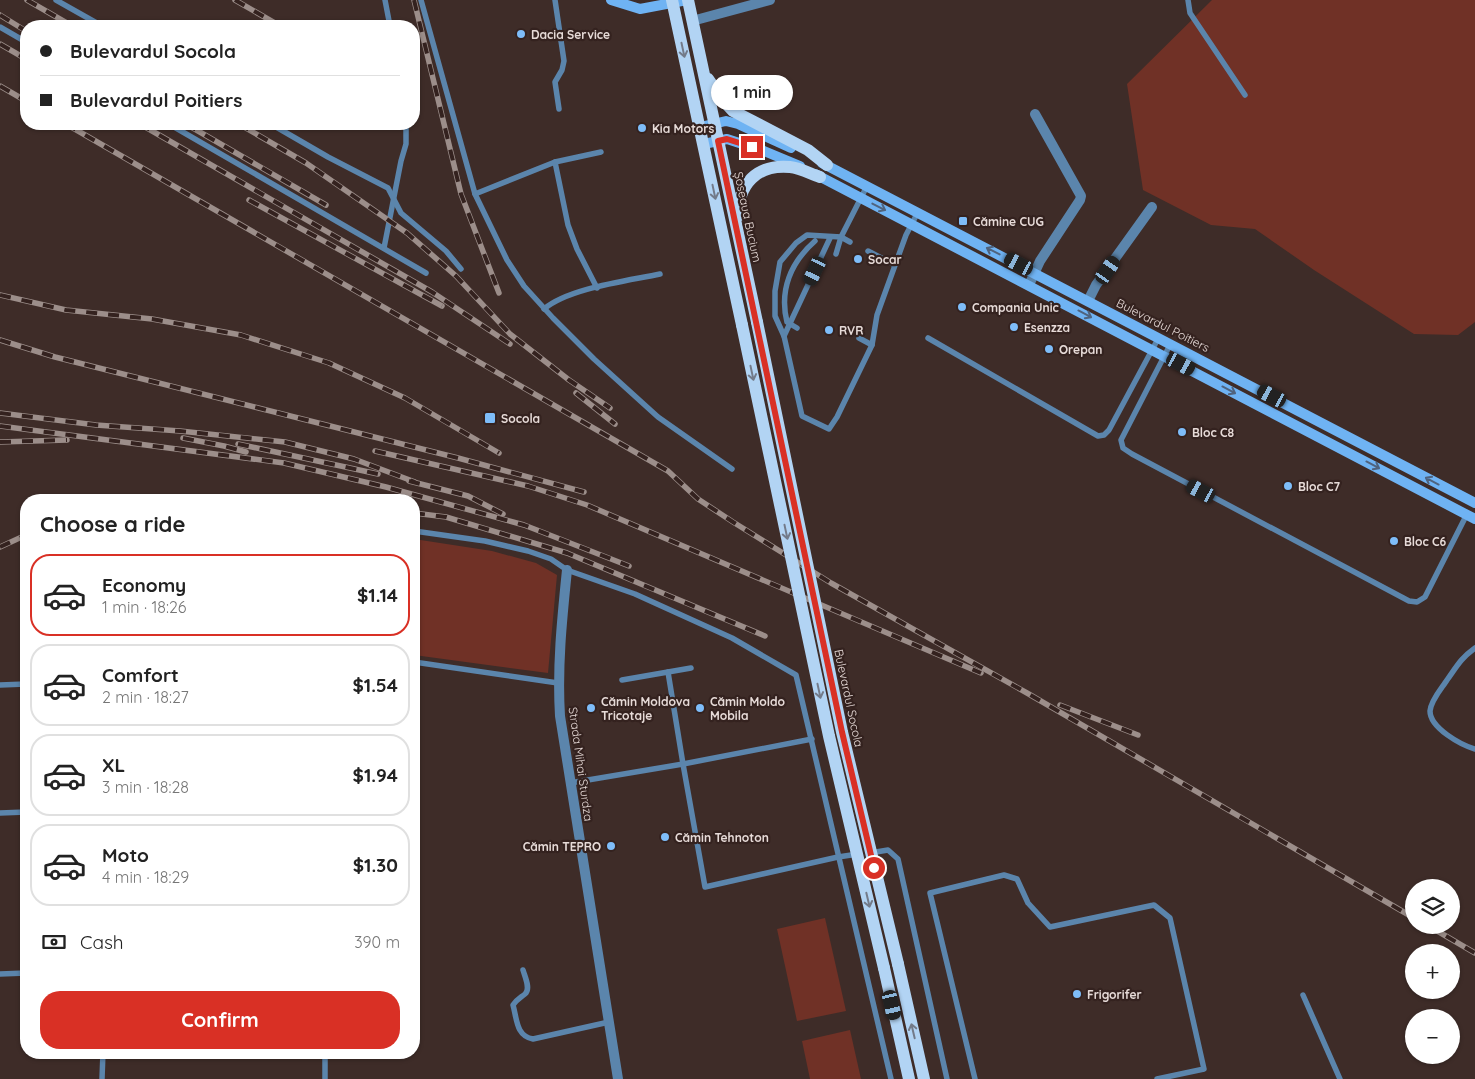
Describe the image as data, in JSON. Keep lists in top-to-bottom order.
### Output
{
  "streets": {
    "main road": ["Șoseaua Bucium", "Bulevardul Poitiers", "Bulevardul Socola"],
    "street": ["Strada Mihai Sturdza"]
  },
  "crossings": [
    ["Șoseaua Bucium", "Bulevardul Poitiers"],
    ["Șoseaua Bucium", "Bulevardul Socola"]
  ],
  "places": {
    "other": [
      "Dacia Service",
      "Kia Motors",
      "Socar",
      "Compania Unic",
      "Esenzza",
      "RVR",
      "Orepan",
      "Bloc C8",
      "Bloc C7",
      "Bloc C6",
      "Cămin Moldova Tricotaje",
      "Cămin Moldo Mobila",
      "Cămin Tehnoton",
      "Cămin TEPRO",
      "Frigorifer"
    ],
    "transit": ["Cămine CUG", "Socola"]
  },
  "page": {
    "banner": ["Bulevardul Socola", "Bulevardul Poitiers"],
    "bubble": "1 min",
    "heading": "Choose a ride",
    "list": [
      {
        "name": "Economy",
        "note": "1 min · 18:26",
        "value": "$1.14"
      },
      {
        "name": "Comfort",
        "note": "2 min · 18:27",
        "value": "$1.54"
      },
      {
        "name": "XL",
        "note": "3 min · 18:28",
        "value": "$1.94"
      },
      {
        "name": "Moto",
        "note": "4 min · 18:29",
        "value": "$1.30"
      }
    ],
    "map_buttons": ["+", "−"],
    "pay": ["Cash", "390 m"],
    "buttons": "Confirm"
  }
}
